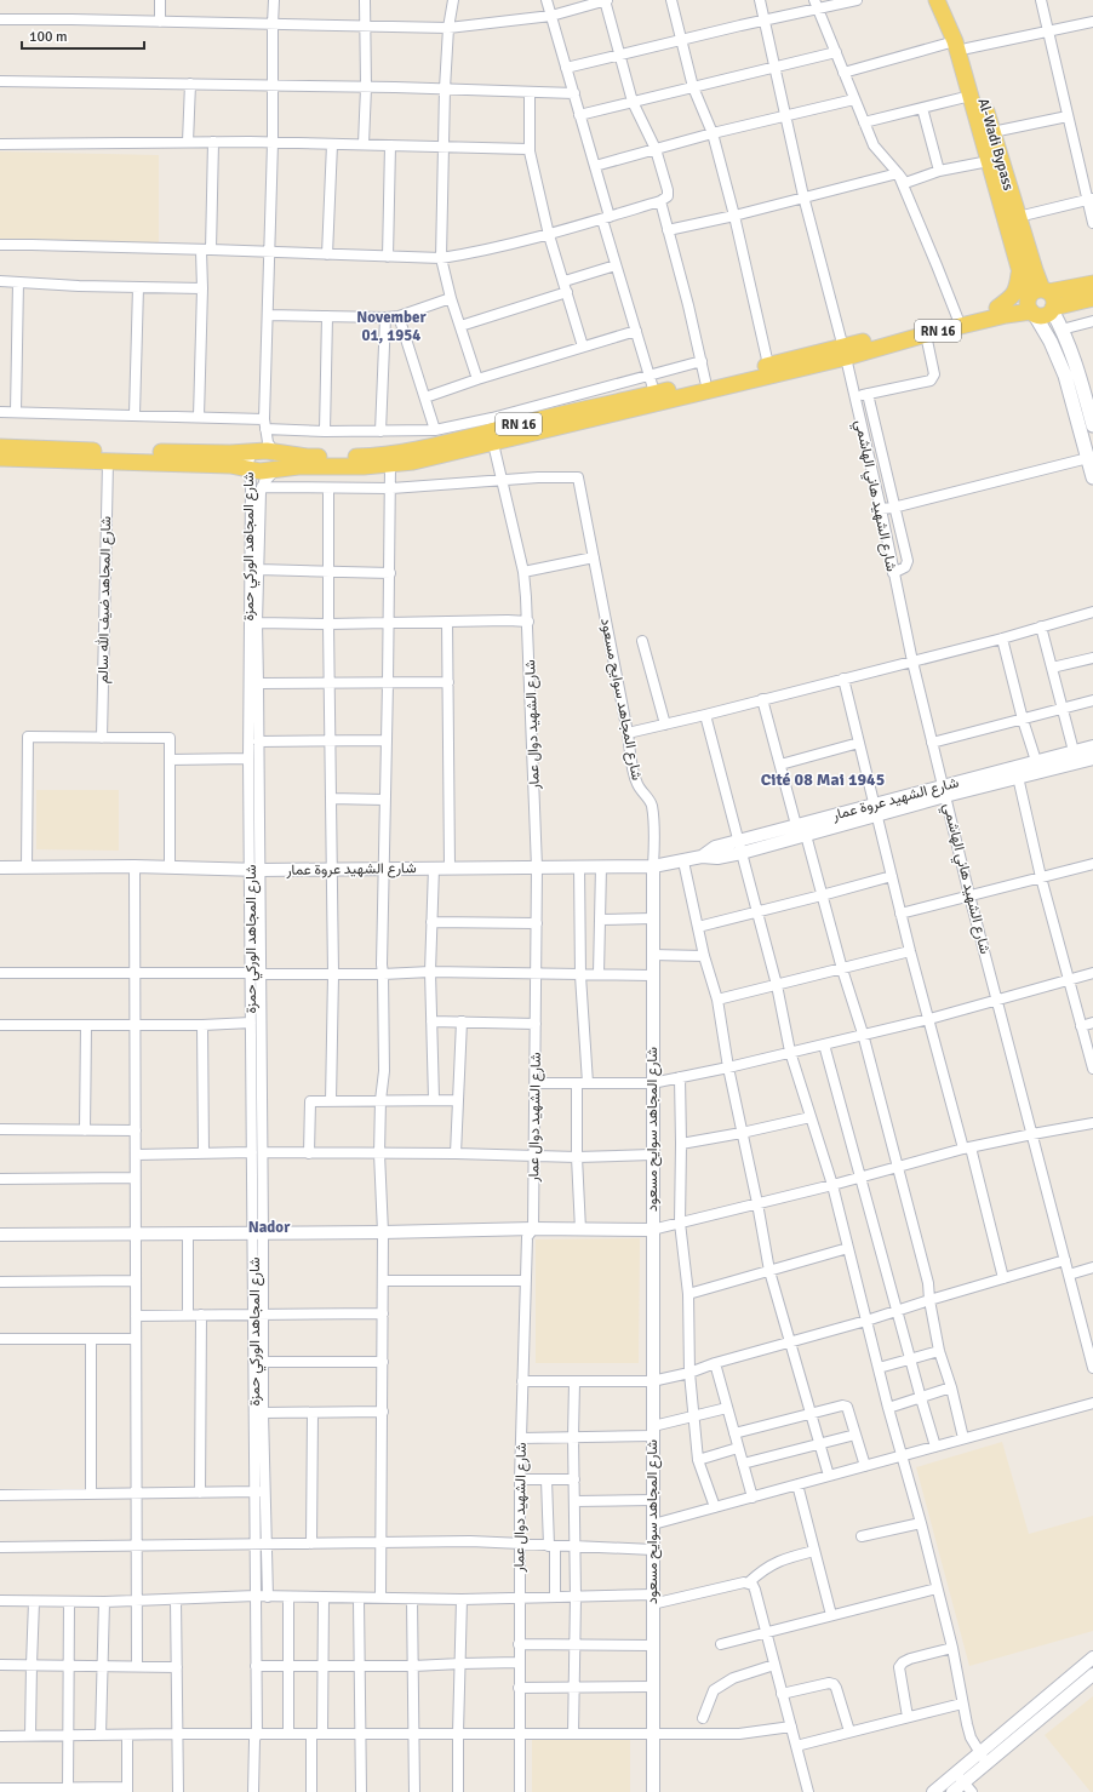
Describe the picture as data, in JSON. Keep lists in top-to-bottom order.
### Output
{
  "streets": {
    "main road": ["Al-Wadi Bypass", "RN 16"],
    "street": [
      "شارع الشهيد هاني الهاشمي",
      "شارع المجاهد الوركي حمزة",
      "شارع المجاهد ضيف الله سالم",
      "شارع المجاهد سوايح مسعود",
      "شارع الشهيد دوال عمار",
      "شارع الشهيد عروة عمار"
    ]
  },
  "crossings": [
    ["Al-Wadi Bypass", "RN 16"],
    ["RN 16", "شارع الشهيد هاني الهاشمي"],
    ["RN 16", "شارع المجاهد الوركي حمزة"],
    ["RN 16", "شارع المجاهد ضيف الله سالم"],
    ["RN 16", "شارع الشهيد دوال عمار"],
    ["شارع الشهيد هاني الهاشمي", "شارع الشهيد عروة عمار"],
    ["شارع المجاهد الوركي حمزة", "شارع الشهيد عروة عمار"],
    ["شارع المجاهد سوايح مسعود", "شارع الشهيد دوال عمار"],
    ["شارع المجاهد سوايح مسعود", "شارع الشهيد عروة عمار"],
    ["شارع الشهيد دوال عمار", "شارع الشهيد عروة عمار"]
  ],
  "districts": ["November 01, 1954", "Cité 08 Mai 1945", "Nador"],
  "scale_bar": "100 m"
}
